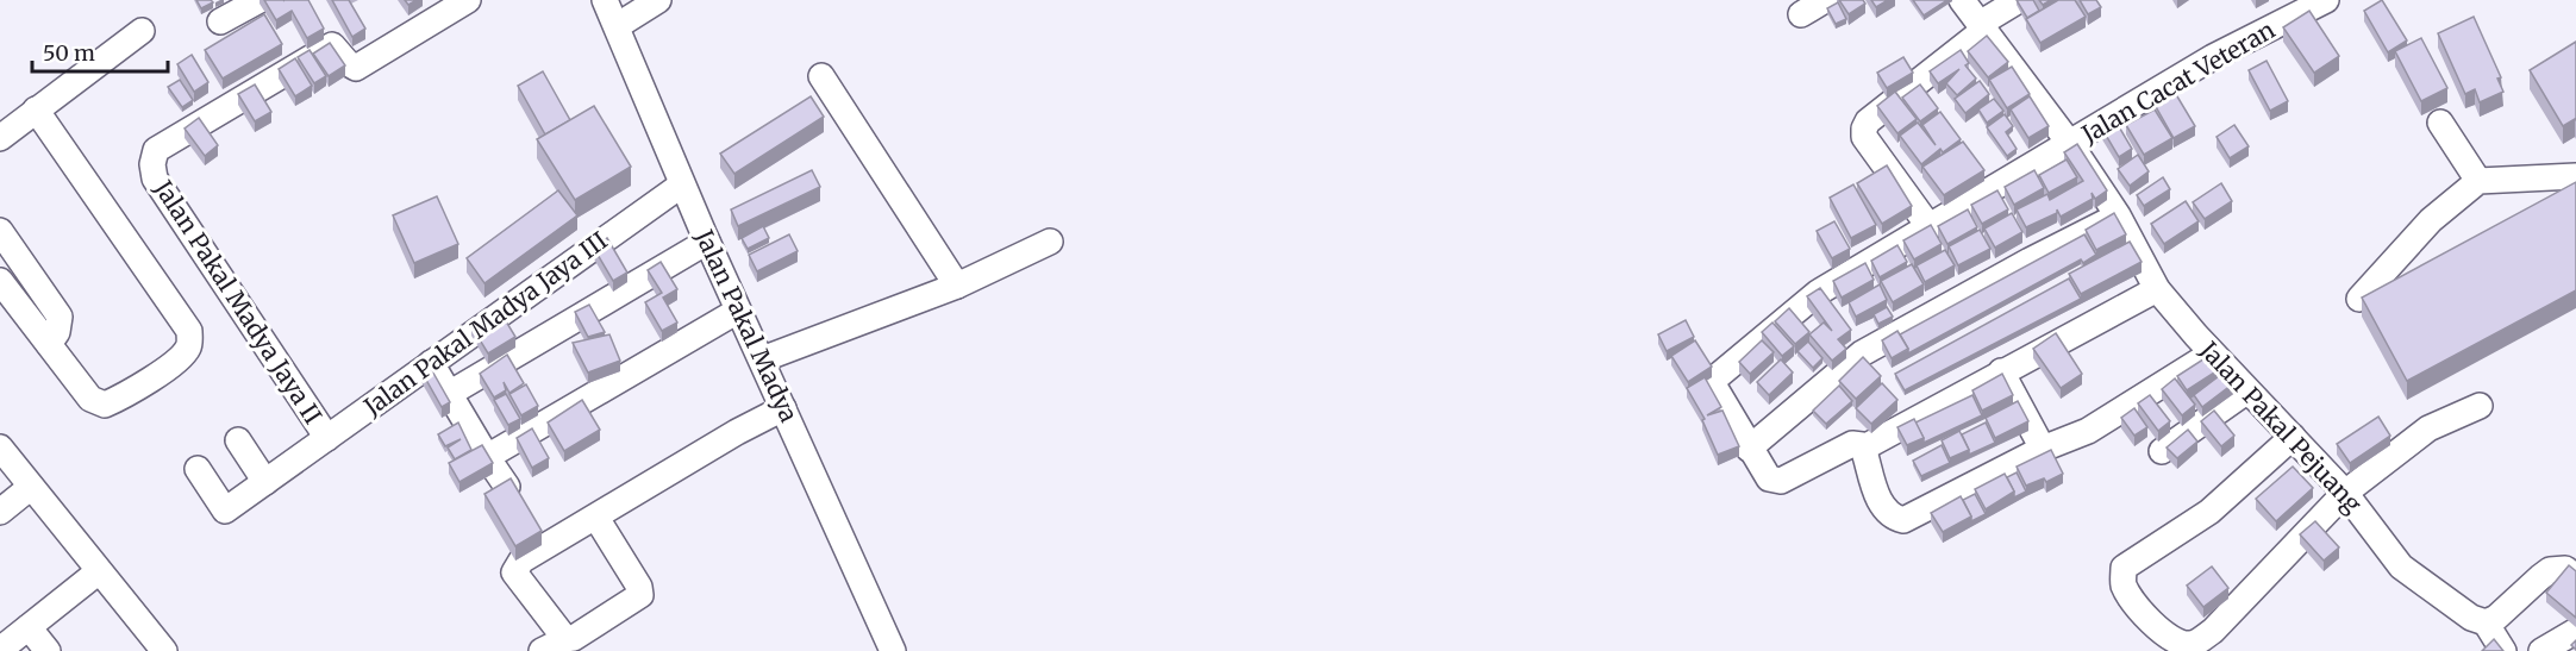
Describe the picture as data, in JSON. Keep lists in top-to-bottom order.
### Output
{
  "streets": {
    "street": [
      "Jalan Cacat Veteran",
      "Jalan Pakal Madya Jaya II",
      "Jalan Pakal Madya Jaya III",
      "Jalan Pakal Madya",
      "Jalan Pakal Pejuang"
    ]
  },
  "crossings": [
    ["Jalan Cacat Veteran", "Jalan Pakal Pejuang"],
    ["Jalan Pakal Madya Jaya II", "Jalan Pakal Madya Jaya III"],
    ["Jalan Pakal Madya Jaya III", "Jalan Pakal Madya"]
  ],
  "scale_bar": "50 m"
}
